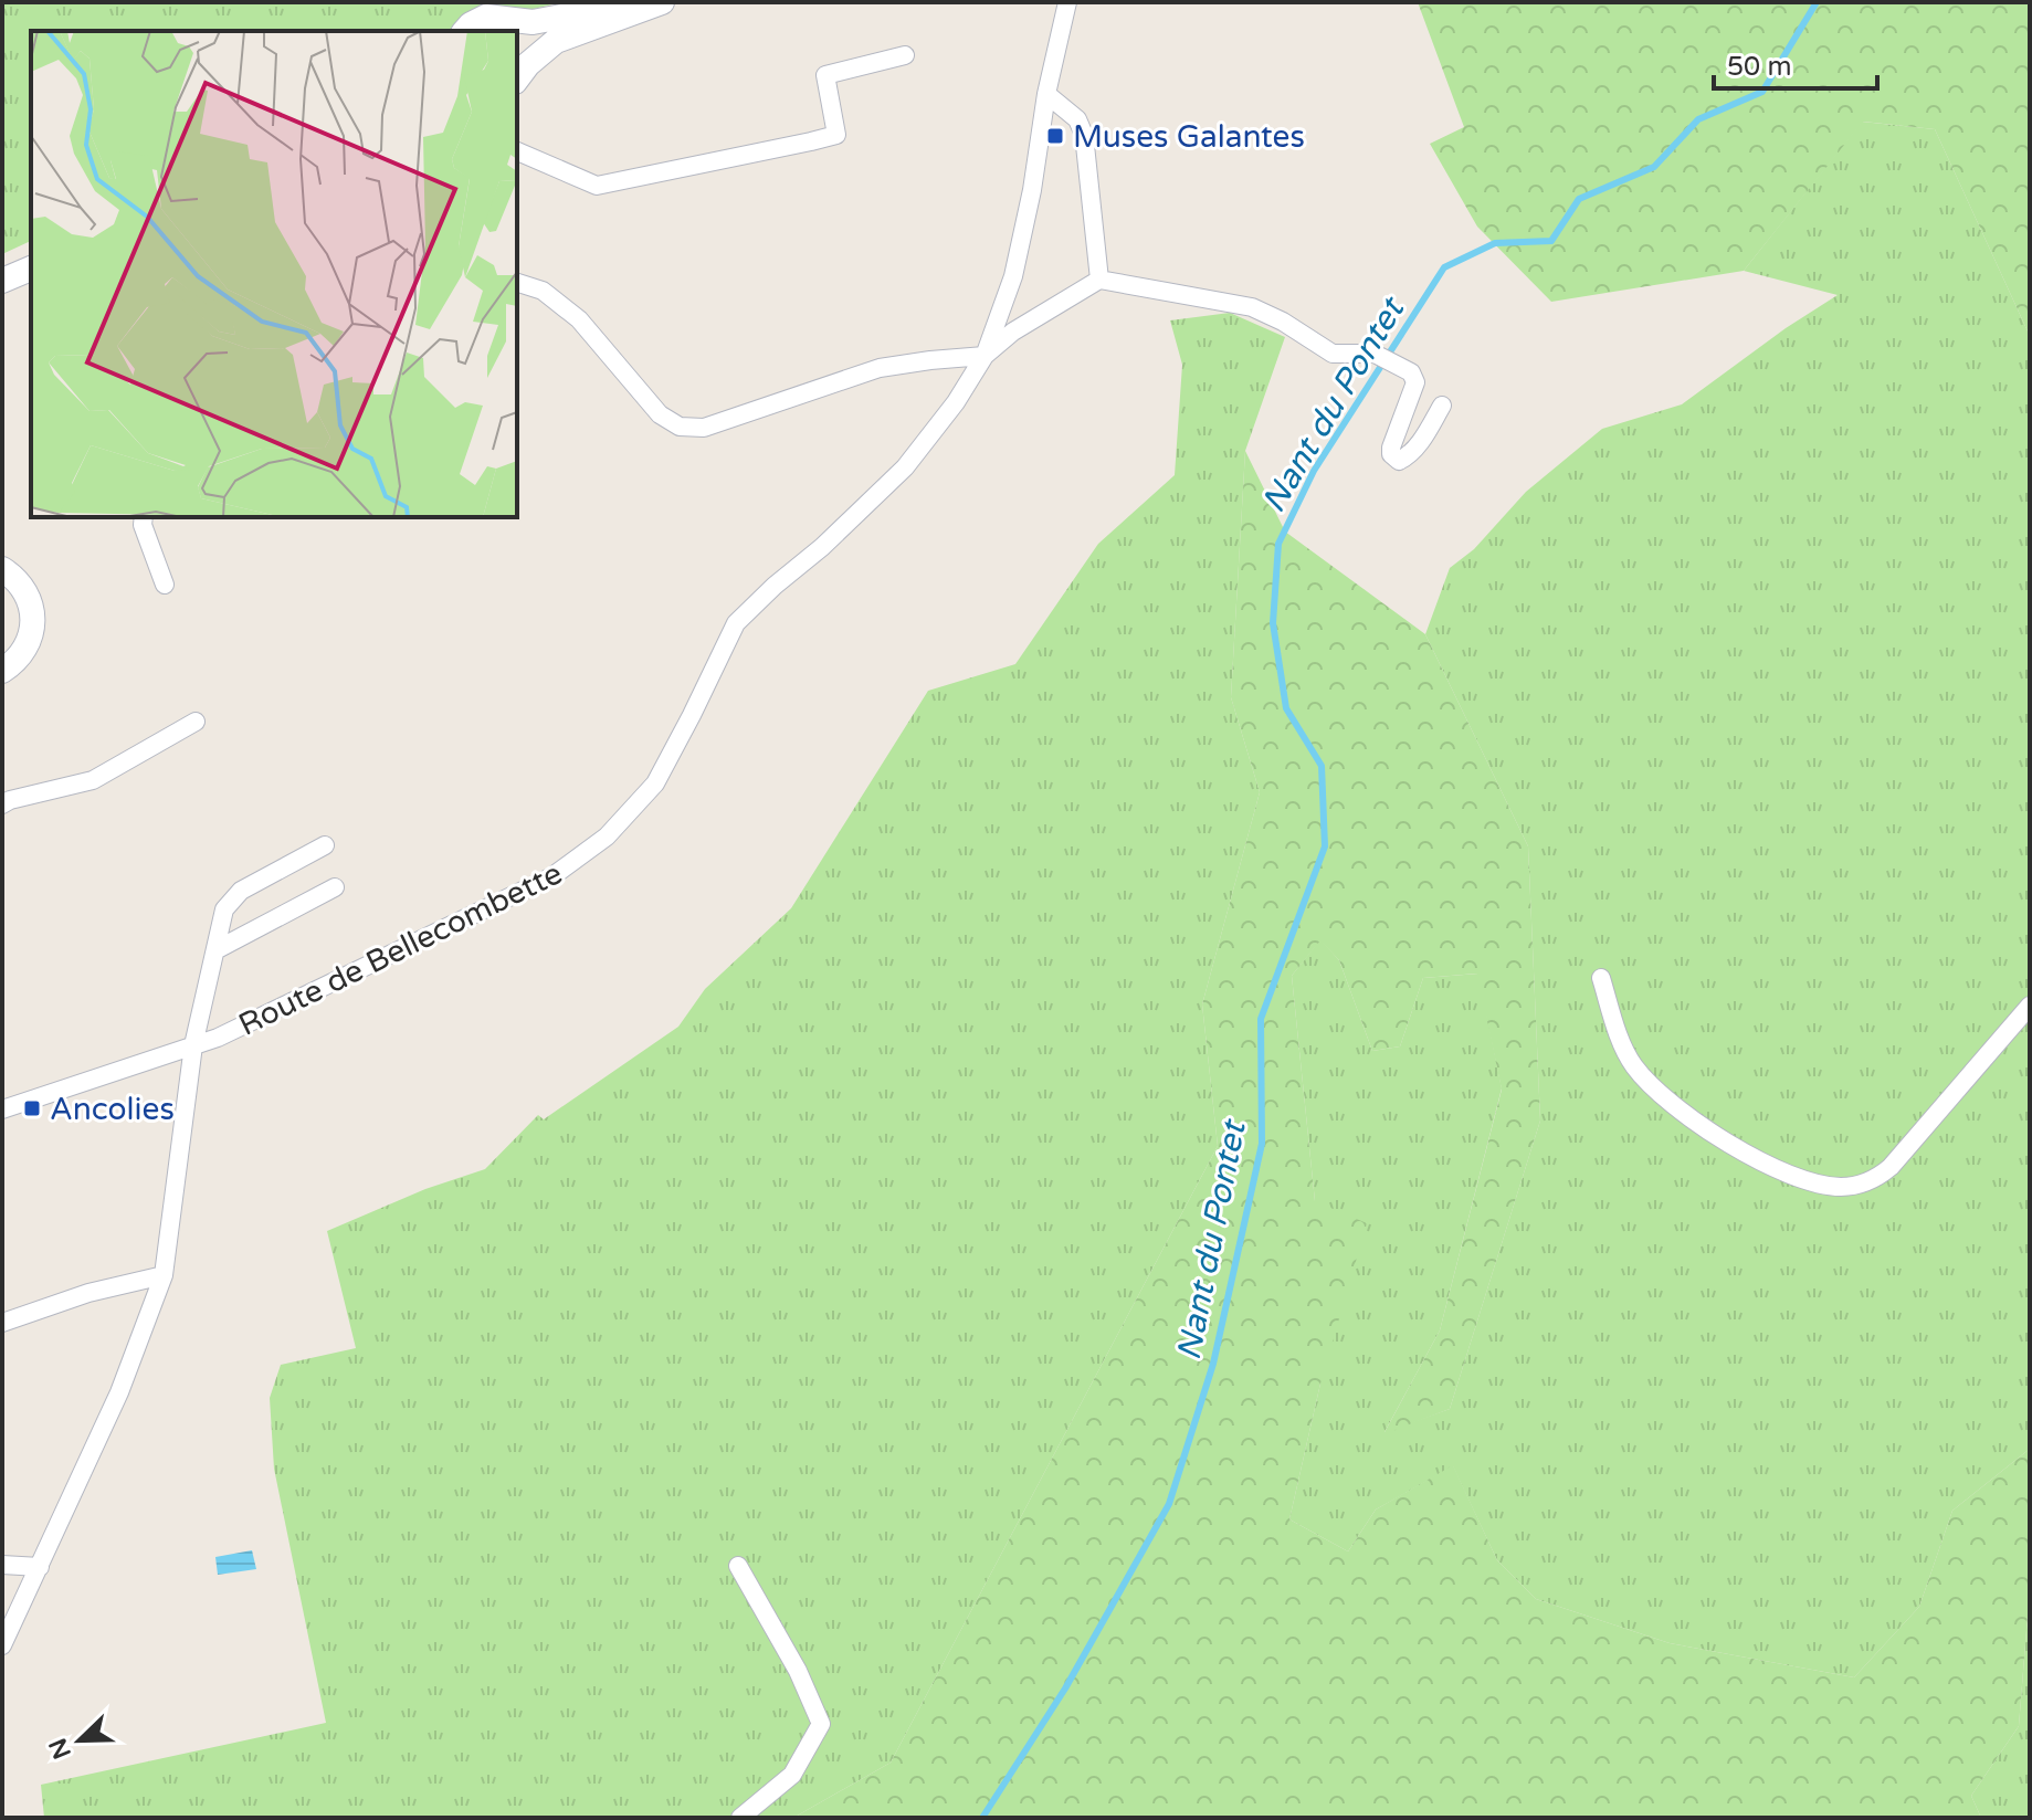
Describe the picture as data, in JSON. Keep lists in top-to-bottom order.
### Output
{
  "streets": {
    "street": ["Route de Bellecombette"]
  },
  "water": ["Nant du Pontet"],
  "places": {
    "transit": ["Muses Galantes", "Ancolies"]
  },
  "scale_bar": "50 m",
  "north": "bottom left"
}
